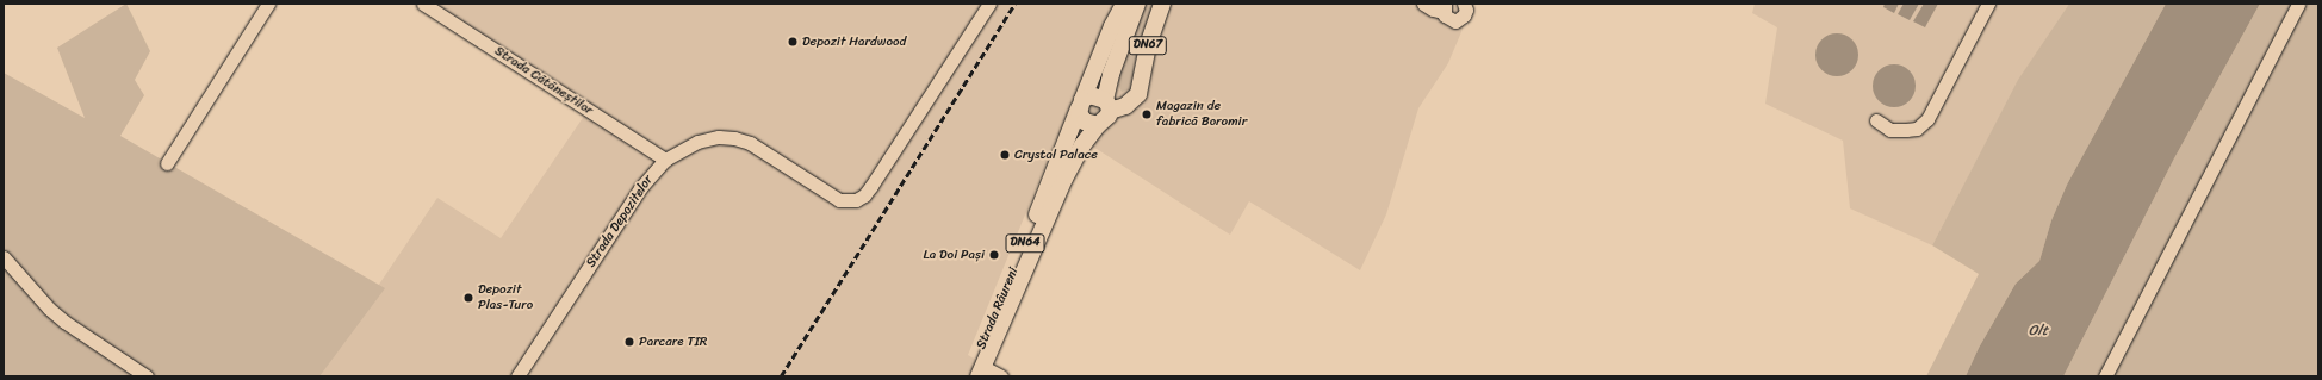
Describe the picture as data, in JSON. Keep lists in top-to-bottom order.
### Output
{
  "streets": {
    "main road": ["DN67", "DN64", "Strada Râureni"],
    "street": ["Strada Cătăneștilor", "Strada Depozitelor"]
  },
  "crossings": [
    ["DN67", "DN64"],
    ["DN67", "Strada Râureni"],
    ["Strada Cătăneștilor", "Strada Depozitelor"],
    ["DN64", "Strada Râureni"]
  ],
  "water": ["Olt"],
  "places": [
    "Depozit Hardwood",
    "Magazin de fabrică Boromir",
    "Crystal Palace",
    "La Doi Pași",
    "Depozit Plas-Turo",
    "Parcare TIR"
  ]
}
